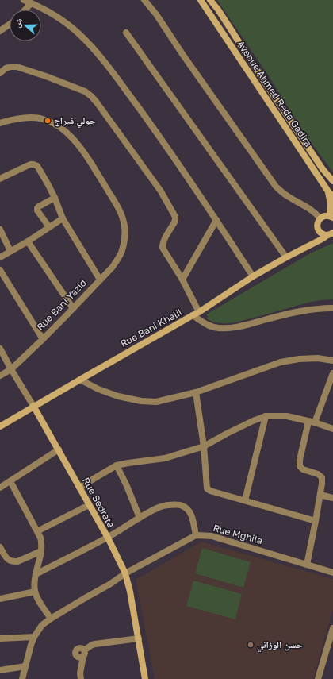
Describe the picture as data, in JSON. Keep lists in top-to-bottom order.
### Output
{
  "streets": {
    "street": [
      "Avenue Ahmed Reda Gadira",
      "Rue Bani Yazid",
      "Rue Bani Khalil",
      "Rue Sedrata",
      "Rue Mghila"
    ]
  },
  "crossings": [
    ["Rue Bani Yazid", "Rue Sedrata"],
    ["Rue Bani Khalil", "Rue Sedrata"]
  ],
  "places": ["جولي فيراج", "حسن الوزاني"],
  "north": "left"
}
